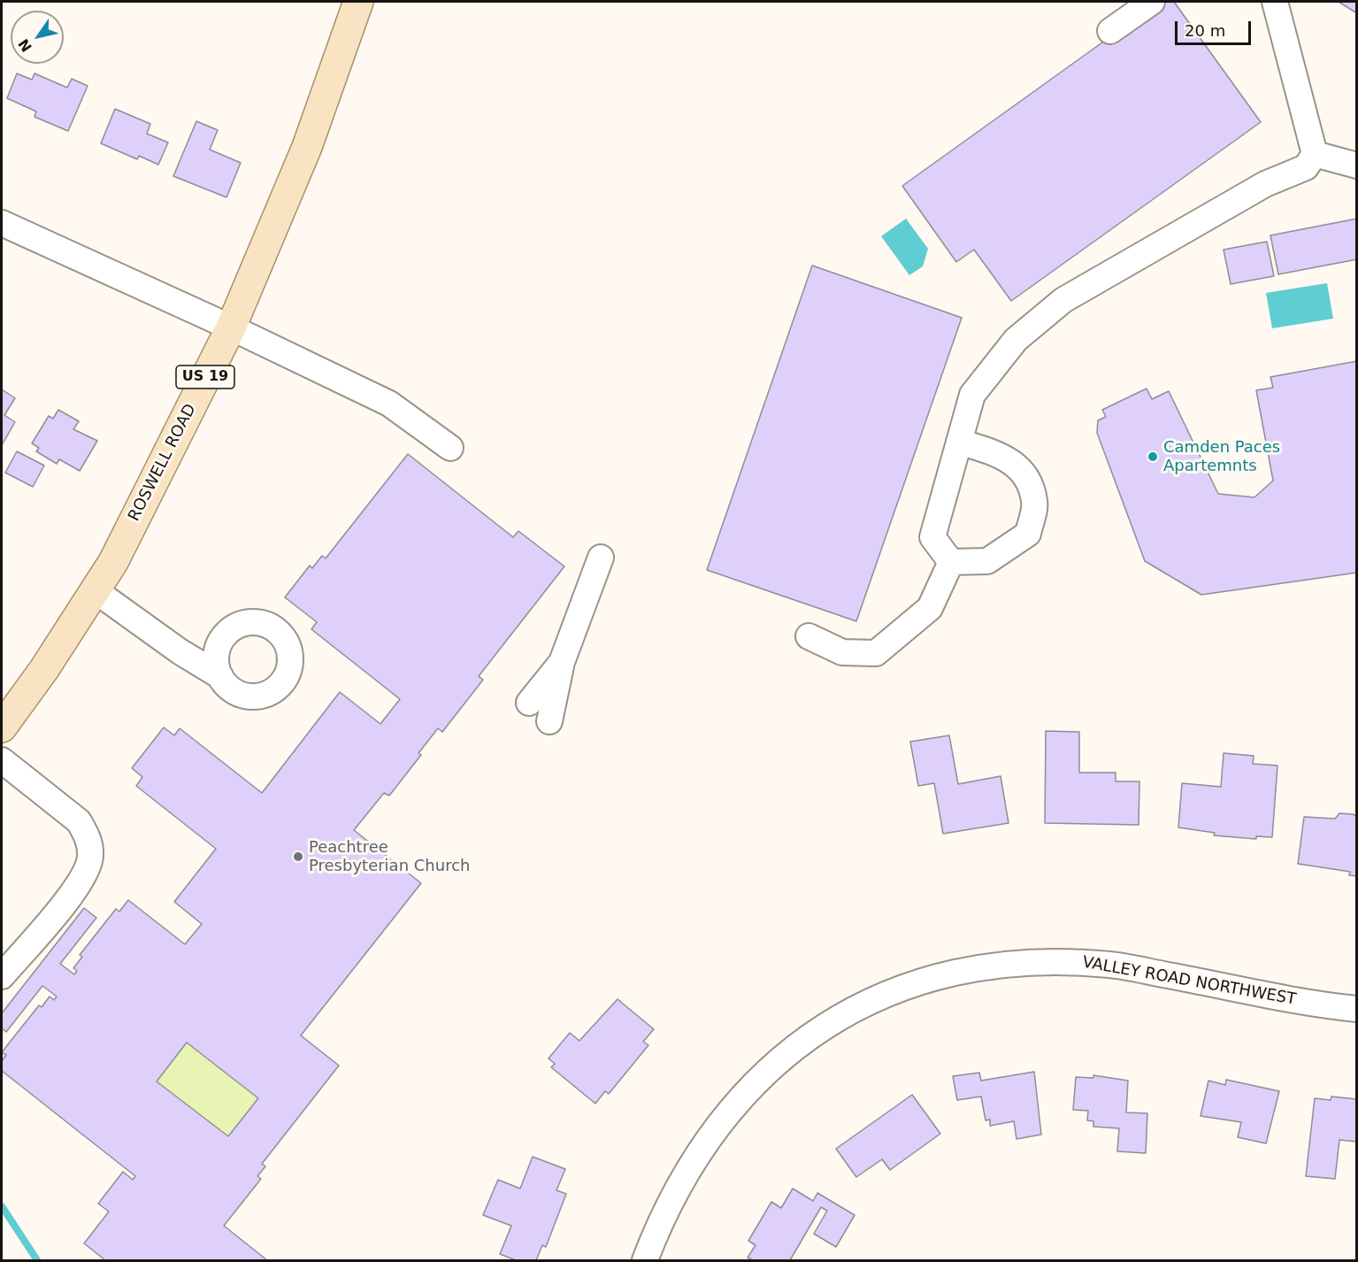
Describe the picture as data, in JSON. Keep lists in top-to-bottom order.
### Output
{
  "streets": {
    "main road": ["US 19", "ROSWELL ROAD"],
    "street": ["VALLEY ROAD NORTHWEST"]
  },
  "places": ["Camden Paces Apartemnts", "Peachtree Presbyterian Church"],
  "scale_bar": "20 m",
  "north": "bottom left"
}
